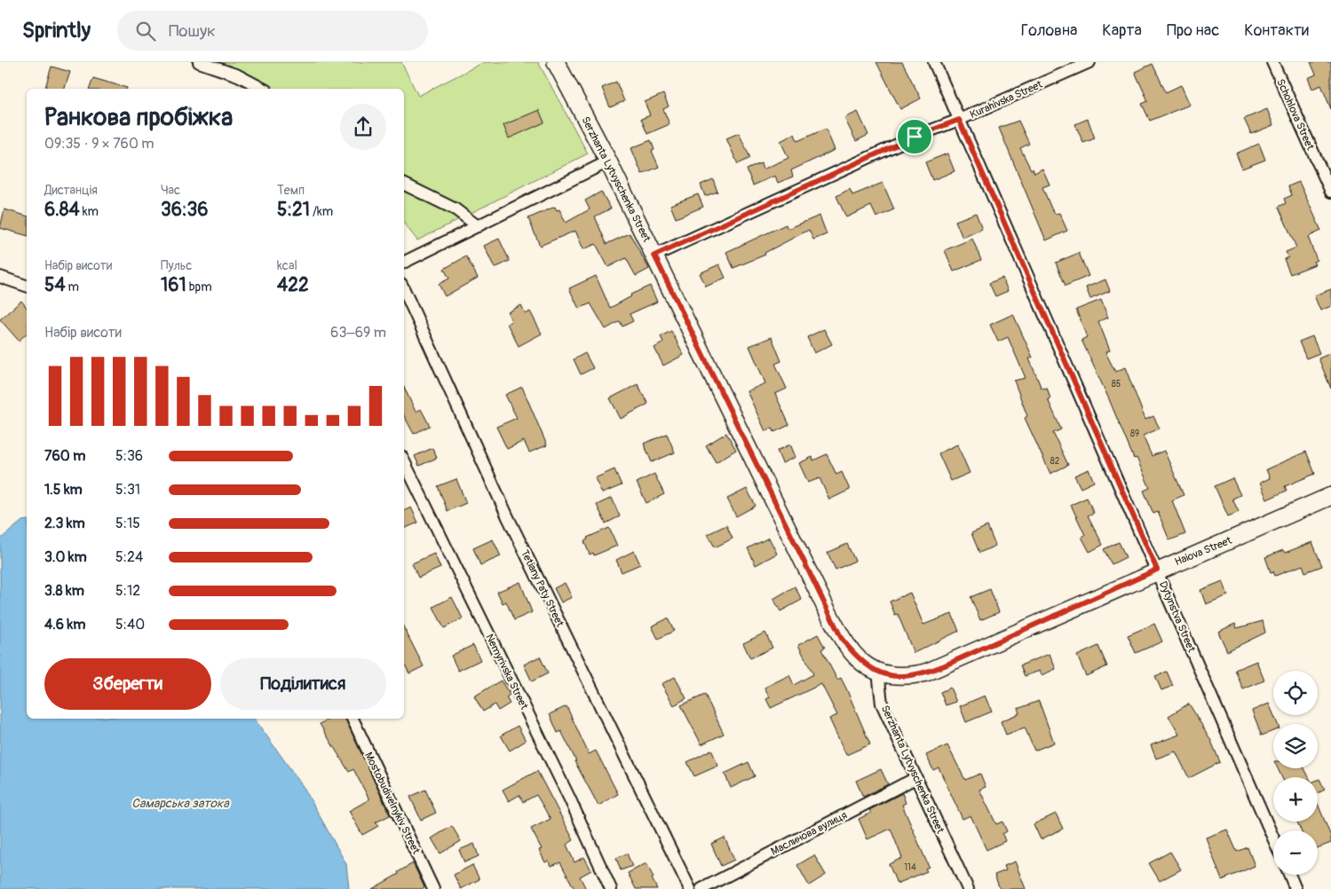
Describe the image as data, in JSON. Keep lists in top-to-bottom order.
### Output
{
  "streets": {
    "main road": ["Serzhanta Lytvyschenka Street", "Haiova Street"],
    "street": [
      "Kurahivska Street",
      "Schohlova Street",
      "Tetiany Paty Street",
      "Dytynstva Street",
      "Nemyrivska Street",
      "Mostobudivelnykiv Street",
      "Маслинова вулиця"
    ]
  },
  "crossings": [
    ["Kurahivska Street", "Serzhanta Lytvyschenka Street"],
    ["Kurahivska Street", "Dytynstva Street"],
    ["Serzhanta Lytvyschenka Street", "Haiova Street"],
    ["Serzhanta Lytvyschenka Street", "Маслинова вулиця"],
    ["Haiova Street", "Dytynstva Street"]
  ],
  "water": ["Самарська затока"],
  "house_numbers": [
    "85",
    "89",
    "82",
    "114"
  ],
  "page": {
    "header": "Sprintly",
    "search": "Пошук",
    "nav": [
      "Головна",
      "Карта",
      "Про нас",
      "Контакти"
    ],
    "heading": ["Ранкова пробіжка", "09:35 · 9 × 760 m"],
    "stats": [
      ["Дистанція", "6.84 km"],
      ["Час", "36:36"],
      ["Темп", "5:21 /km"],
      ["Набір висоти", "54 m"],
      ["Пульс", "161 bpm"],
      ["kcal", "422"]
    ],
    "chart": ["Набір висоти", "63–69 m"],
    "list": [
      {
        "name": "760 m",
        "note": "5:36"
      },
      {
        "name": "1.5 km",
        "note": "5:31"
      },
      {
        "name": "2.3 km",
        "note": "5:15"
      },
      {
        "name": "3.0 km",
        "note": "5:24"
      },
      {
        "name": "3.8 km",
        "note": "5:12"
      },
      {
        "name": "4.6 km",
        "note": "5:40"
      }
    ],
    "buttons": ["Зберегти", "Поділитися"],
    "map_buttons": ["+", "−"]
  }
}
